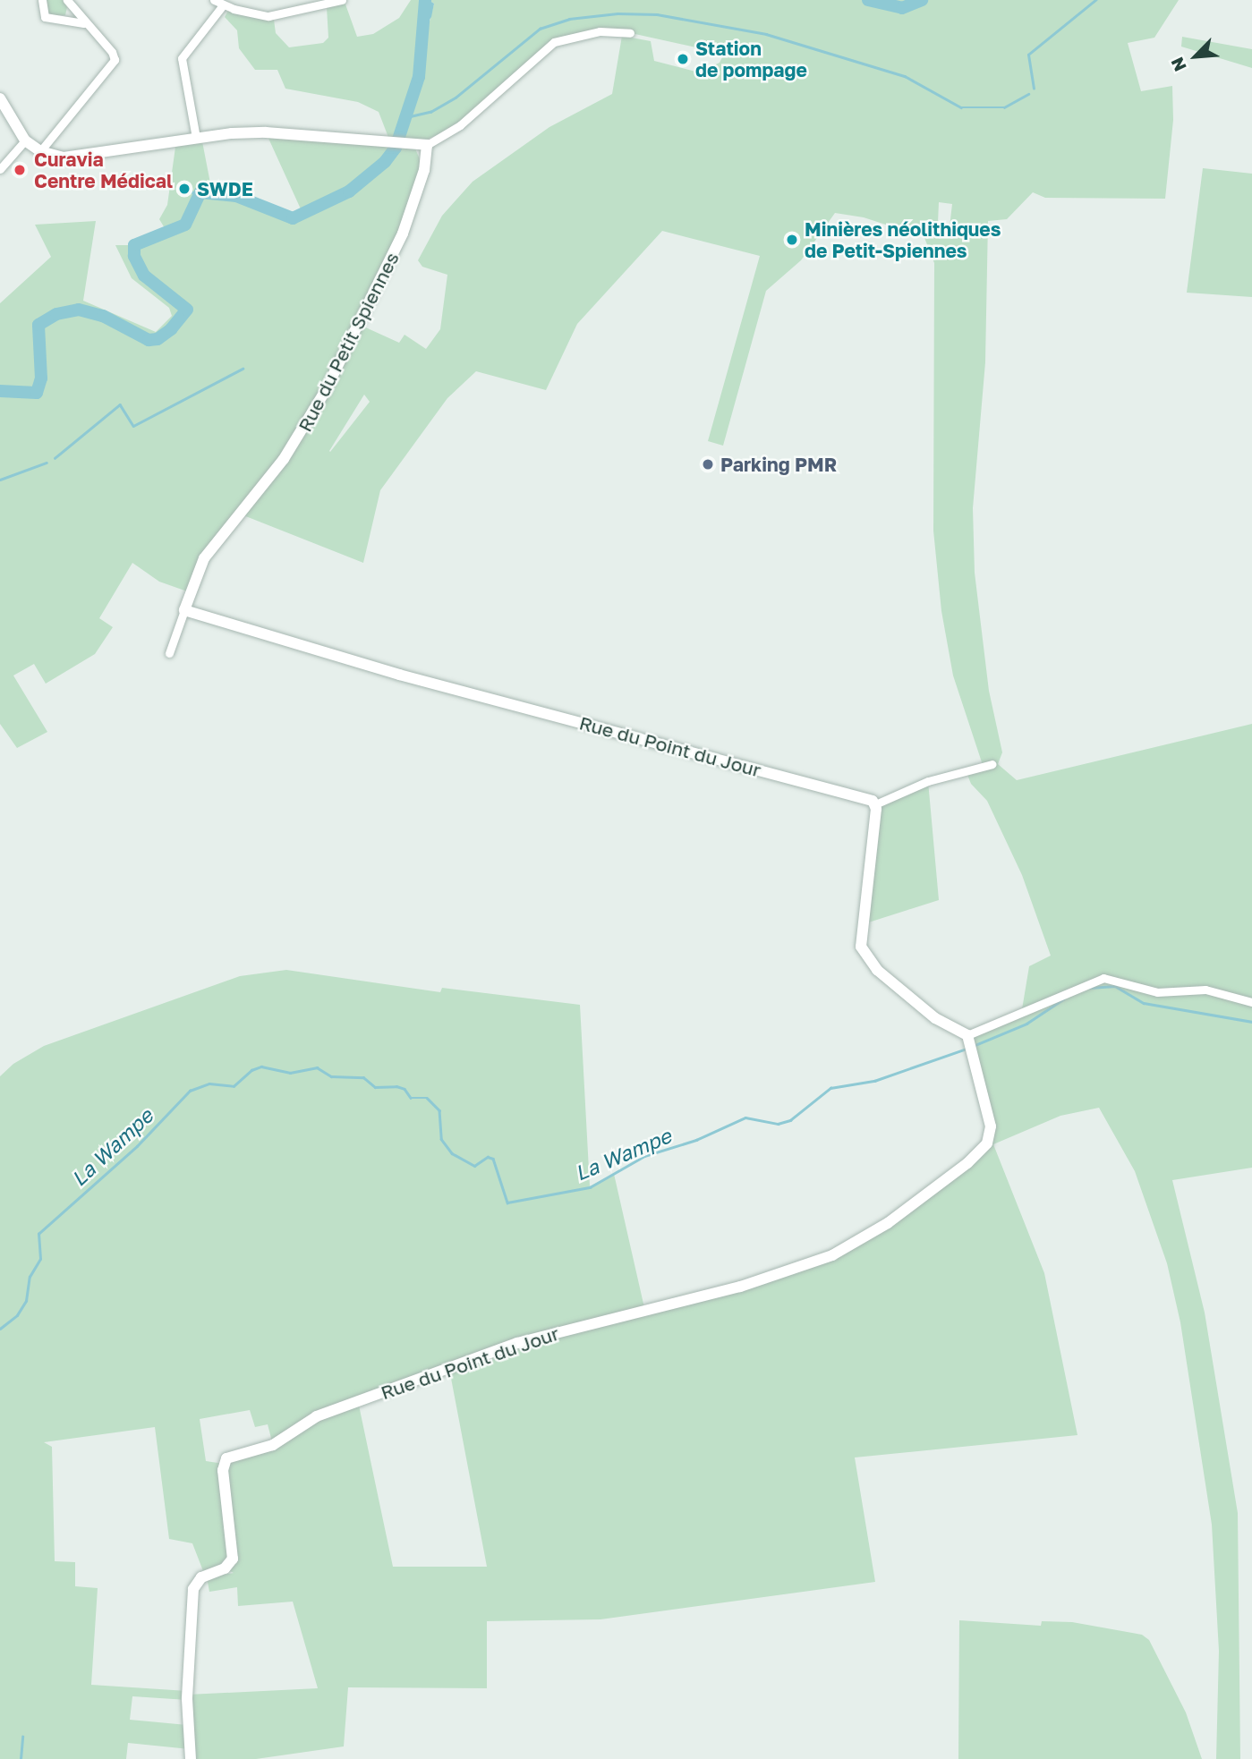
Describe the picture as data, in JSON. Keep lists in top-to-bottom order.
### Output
{
  "streets": {
    "street": ["Rue du Petit Spiennes", "Rue du Point du Jour"]
  },
  "crossings": [
    ["Rue du Petit Spiennes", "Rue du Point du Jour"]
  ],
  "water": ["La Wampe"],
  "places": [
    "Station de pompage",
    "Curavia Centre Médical",
    "SWDE",
    "Minières néolithiques de Petit-Spiennes",
    "Parking PMR"
  ],
  "north": "bottom left"
}
